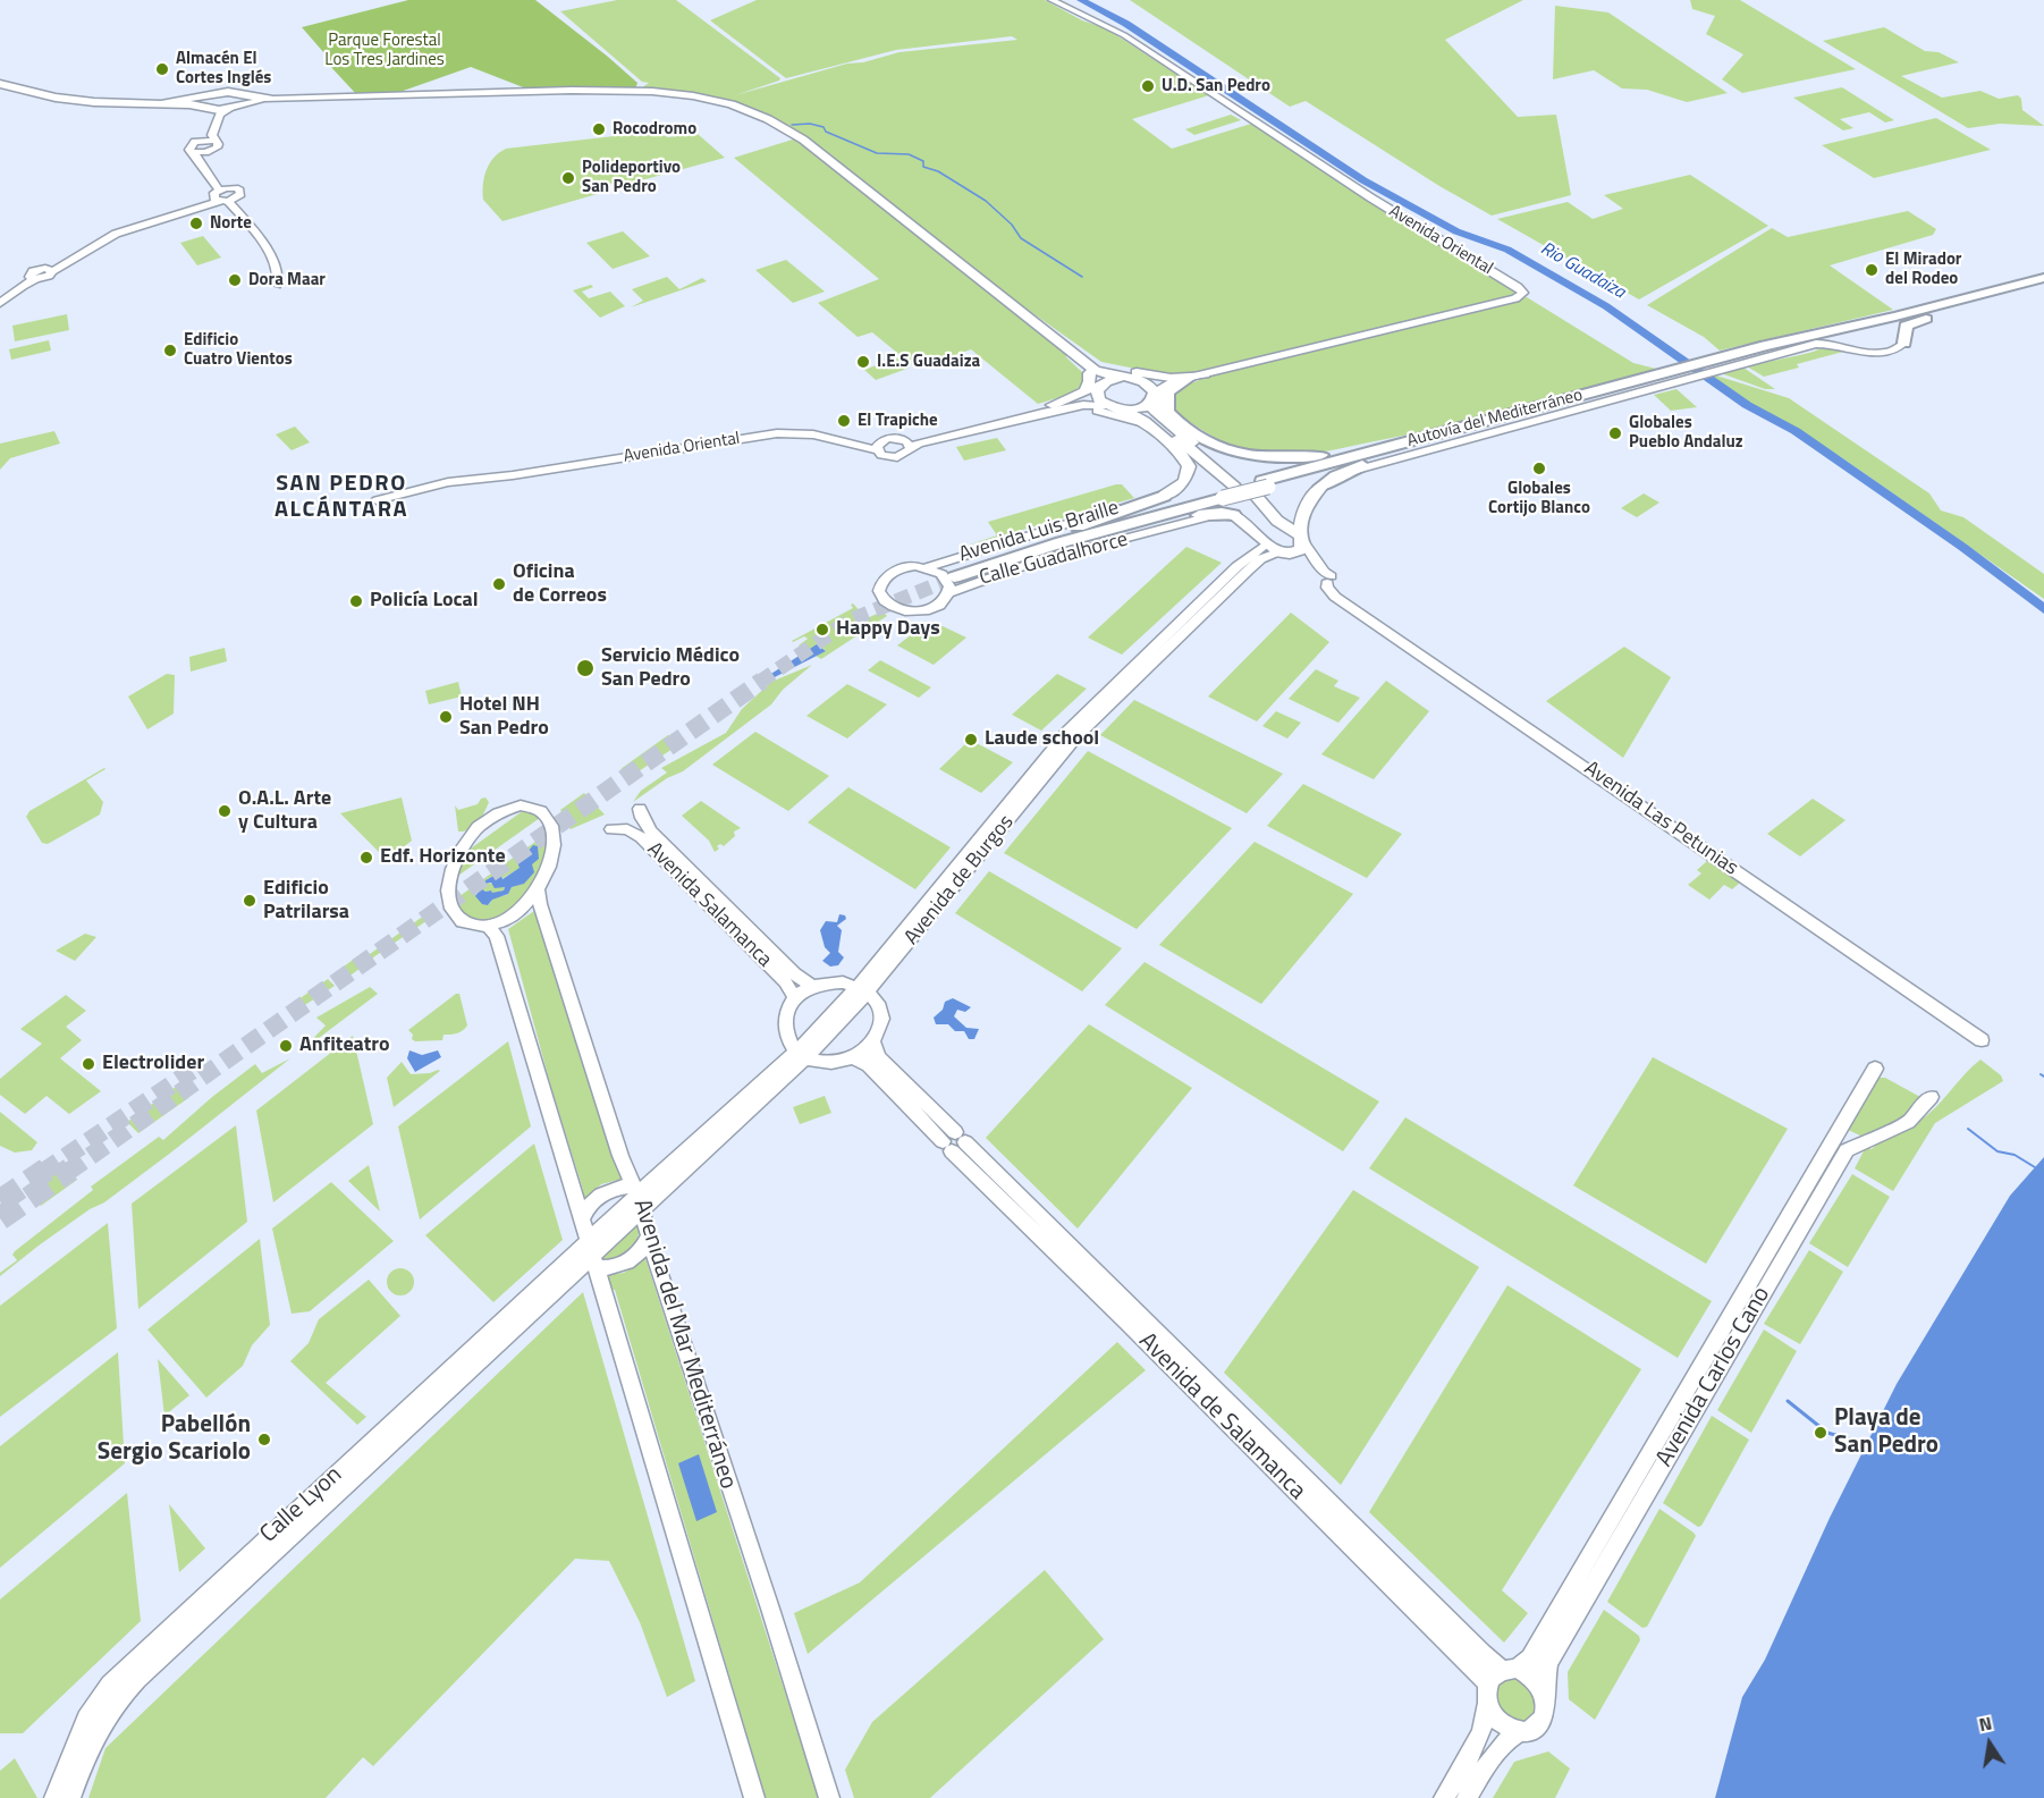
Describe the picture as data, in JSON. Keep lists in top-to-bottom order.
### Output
{
  "streets": {
    "highway": ["Autovía del Mediterráneo"],
    "street": [
      "Avenida Oriental",
      "Avenida Luis Braille",
      "Calle Guadalhorce",
      "Avenida Las Petunias",
      "Avenida de Burgos",
      "Avenida Salamanca",
      "Avenida del Mar Mediterráneo",
      "Avenida Carlos Cano",
      "Avenida de Salamanca",
      "Calle Lyon"
    ]
  },
  "crossings": [
    ["Autovía del Mediterráneo", "Avenida Luis Braille"],
    ["Autovía del Mediterráneo", "Calle Guadalhorce"],
    ["Avenida Luis Braille", "Calle Guadalhorce"],
    ["Avenida de Burgos", "Avenida del Mar Mediterráneo"],
    ["Avenida de Burgos", "Calle Lyon"],
    ["Avenida Carlos Cano", "Avenida de Salamanca"]
  ],
  "districts": ["SAN PEDRO ALCÁNTARA"],
  "water": ["Rio Guadaiza"],
  "parks": ["Parque Forestal Los Tres Jardines"],
  "places": [
    "Almacén El Cortes Inglés",
    "U.D. San Pedro",
    "Rocodromo",
    "Polideportivo San Pedro",
    "Norte",
    "El Mirador del Rodeo",
    "Dora Maar",
    "Edificio Cuatro Vientos",
    "I.E.S Guadaiza",
    "El Trapiche",
    "Globales Pueblo Andaluz",
    "Globales Cortijo Blanco",
    "Oficina de Correos",
    "Policía Local",
    "Happy Days",
    "Servicio Médico San Pedro",
    "Hotel NH San Pedro",
    "Laude school",
    "O.A.L. Arte y Cultura",
    "Edf. Horizonte",
    "Edificio Patrilarsa",
    "Anfiteatro",
    "Electrolider",
    "Playa de San Pedro",
    "Pabellón Sergio Scariolo"
  ],
  "north": "top"
}
